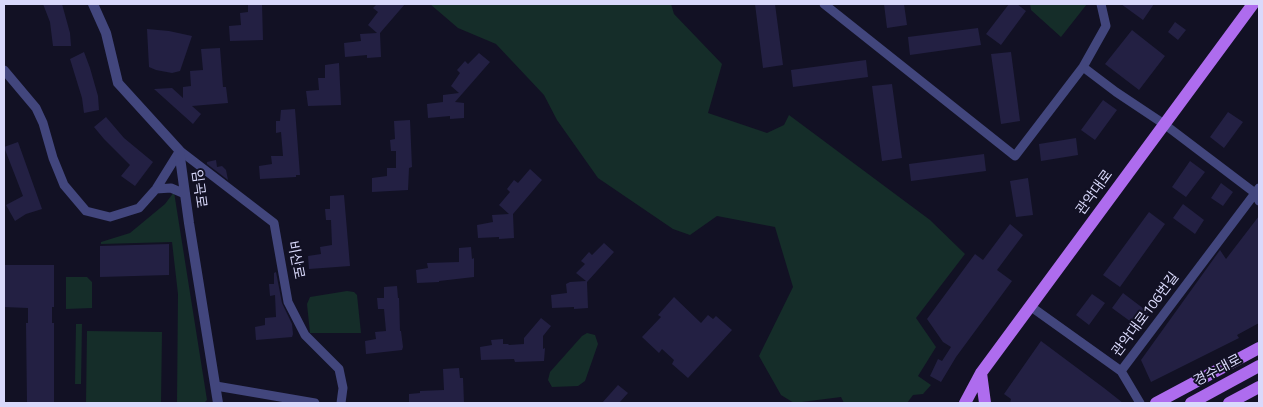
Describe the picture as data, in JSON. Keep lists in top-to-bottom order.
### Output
{
  "streets": {
    "main road": ["관악대로", "경수대로"],
    "street": ["임곡로", "비산로", "관악대로106번길"]
  },
  "crossings": [
    ["임곡로", "비산로"],
    ["관악대로", "관악대로106번길"]
  ]
}
